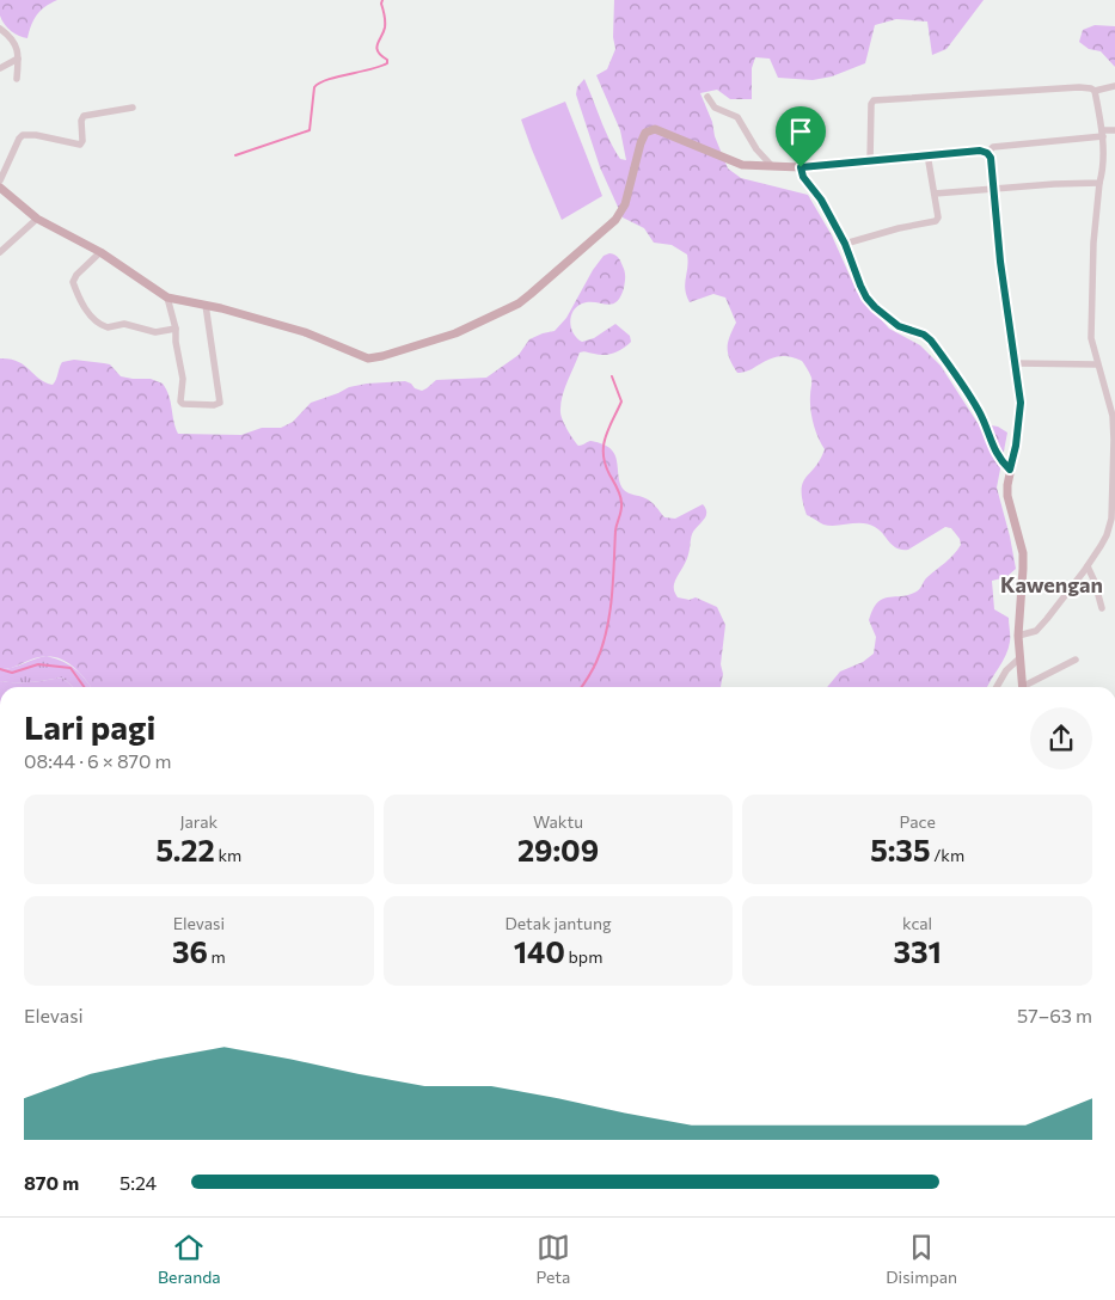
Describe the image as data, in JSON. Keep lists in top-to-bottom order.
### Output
{
  "districts": ["Kawengan"],
  "page": {
    "heading": ["Lari pagi", "08:44 · 6 × 870 m"],
    "stats": [
      ["Jarak", "5.22 km"],
      ["Waktu", "29:09"],
      ["Pace", "5:35 /km"],
      ["Elevasi", "36 m"],
      ["Detak jantung", "140 bpm"],
      ["kcal", "331"]
    ],
    "chart": ["Elevasi", "57–63 m"],
    "list": [
      {
        "name": "870 m",
        "note": "5:24"
      }
    ],
    "tabs": ["Beranda", "Peta", "Disimpan"]
  }
}
